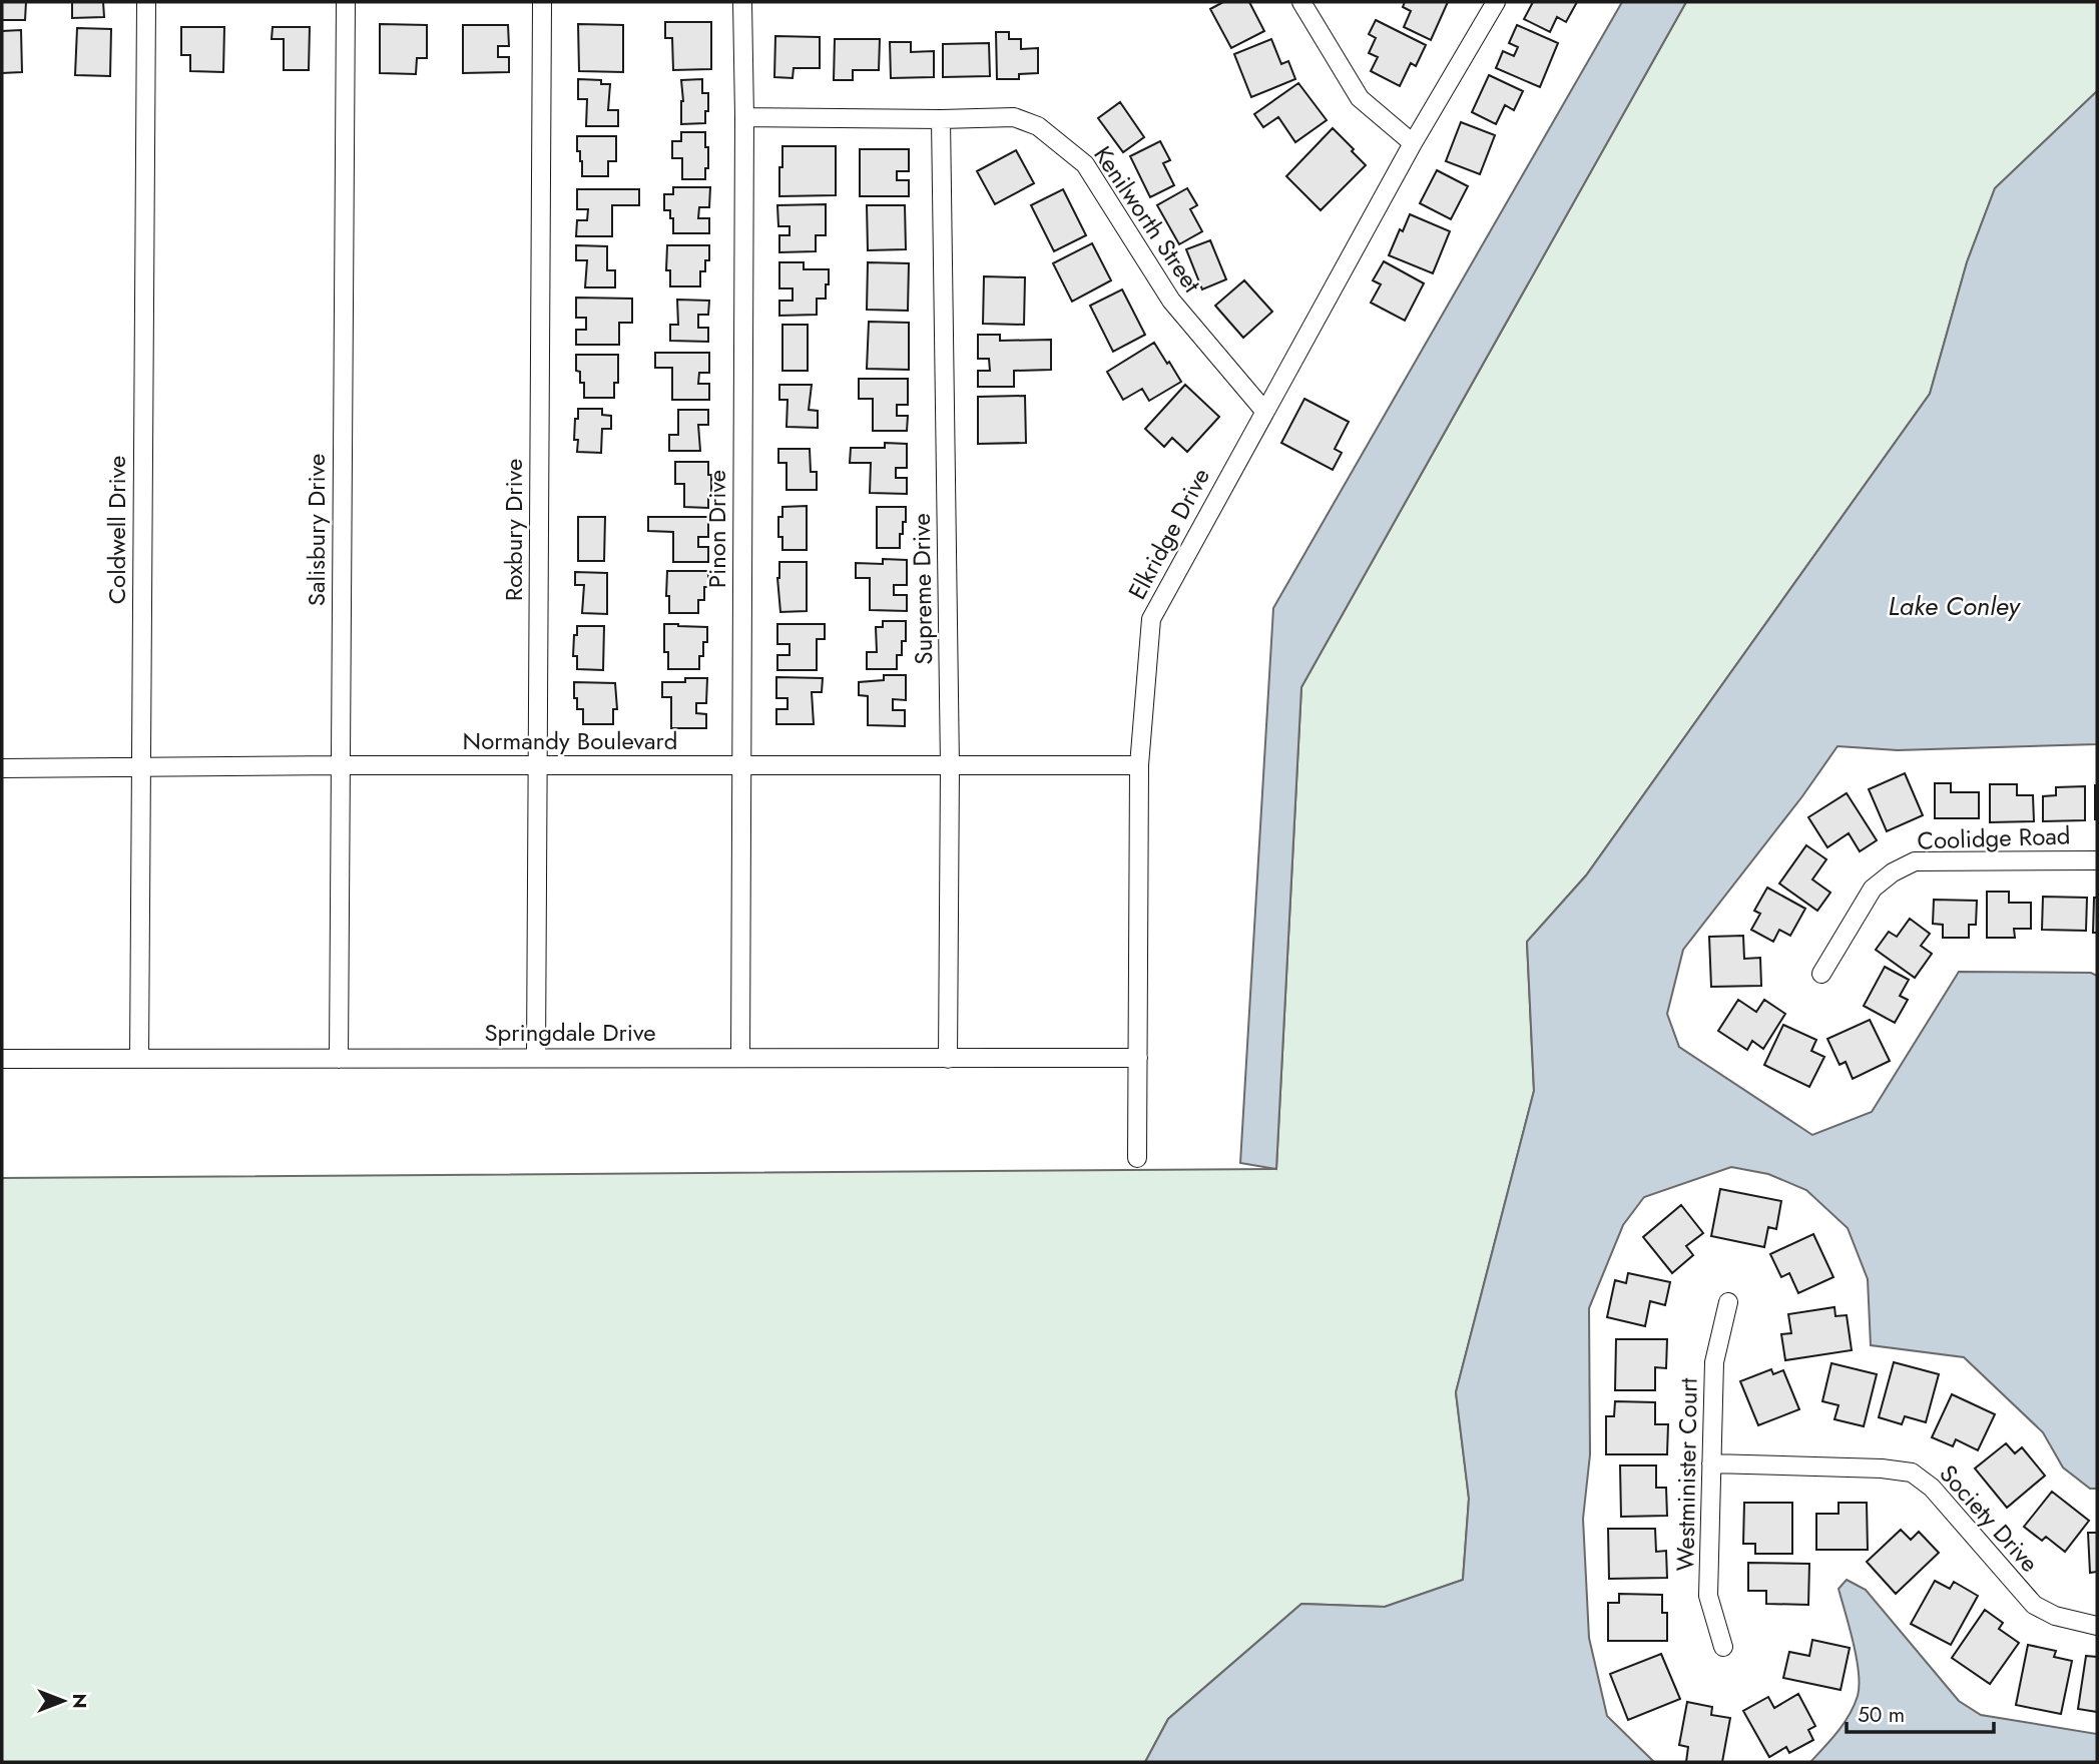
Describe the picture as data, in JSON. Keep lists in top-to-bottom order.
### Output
{
  "streets": {
    "street": [
      "Kenilworth Street",
      "Pinon Drive",
      "Coldwell Drive",
      "Salisbury Drive",
      "Roxbury Drive",
      "Elkridge Drive",
      "Supreme Drive",
      "Normandy Boulevard",
      "Coolidge Road",
      "Springdale Drive",
      "Westminister Court",
      "Society Drive"
    ]
  },
  "crossings": [
    ["Kenilworth Street", "Pinon Drive"],
    ["Kenilworth Street", "Elkridge Drive"],
    ["Kenilworth Street", "Supreme Drive"],
    ["Pinon Drive", "Normandy Boulevard"],
    ["Pinon Drive", "Springdale Drive"],
    ["Coldwell Drive", "Normandy Boulevard"],
    ["Coldwell Drive", "Springdale Drive"],
    ["Salisbury Drive", "Normandy Boulevard"],
    ["Salisbury Drive", "Springdale Drive"],
    ["Roxbury Drive", "Normandy Boulevard"],
    ["Roxbury Drive", "Springdale Drive"],
    ["Elkridge Drive", "Normandy Boulevard"],
    ["Elkridge Drive", "Springdale Drive"],
    ["Supreme Drive", "Normandy Boulevard"],
    ["Supreme Drive", "Springdale Drive"],
    ["Westminister Court", "Society Drive"]
  ],
  "water": ["Lake Conley"],
  "scale_bar": "50 m",
  "north": "right"
}
